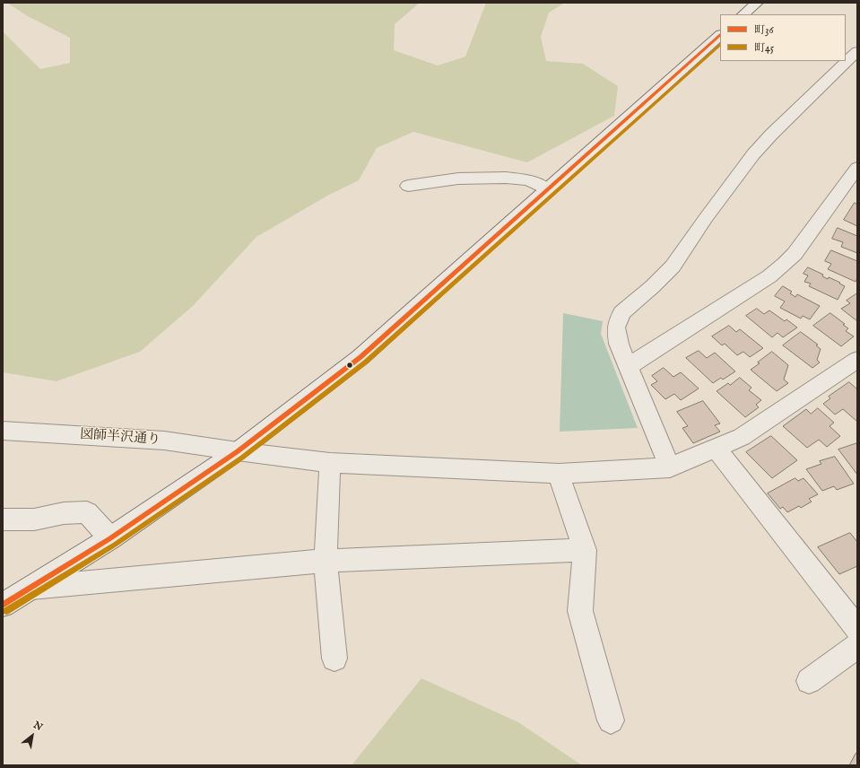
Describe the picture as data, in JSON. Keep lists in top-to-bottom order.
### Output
{
  "streets": {
    "street": ["図師半沢通り"]
  },
  "lines": ["transit line 町36", "transit line 町45"],
  "legend": ["町36", "町45"],
  "north": "top right"
}
